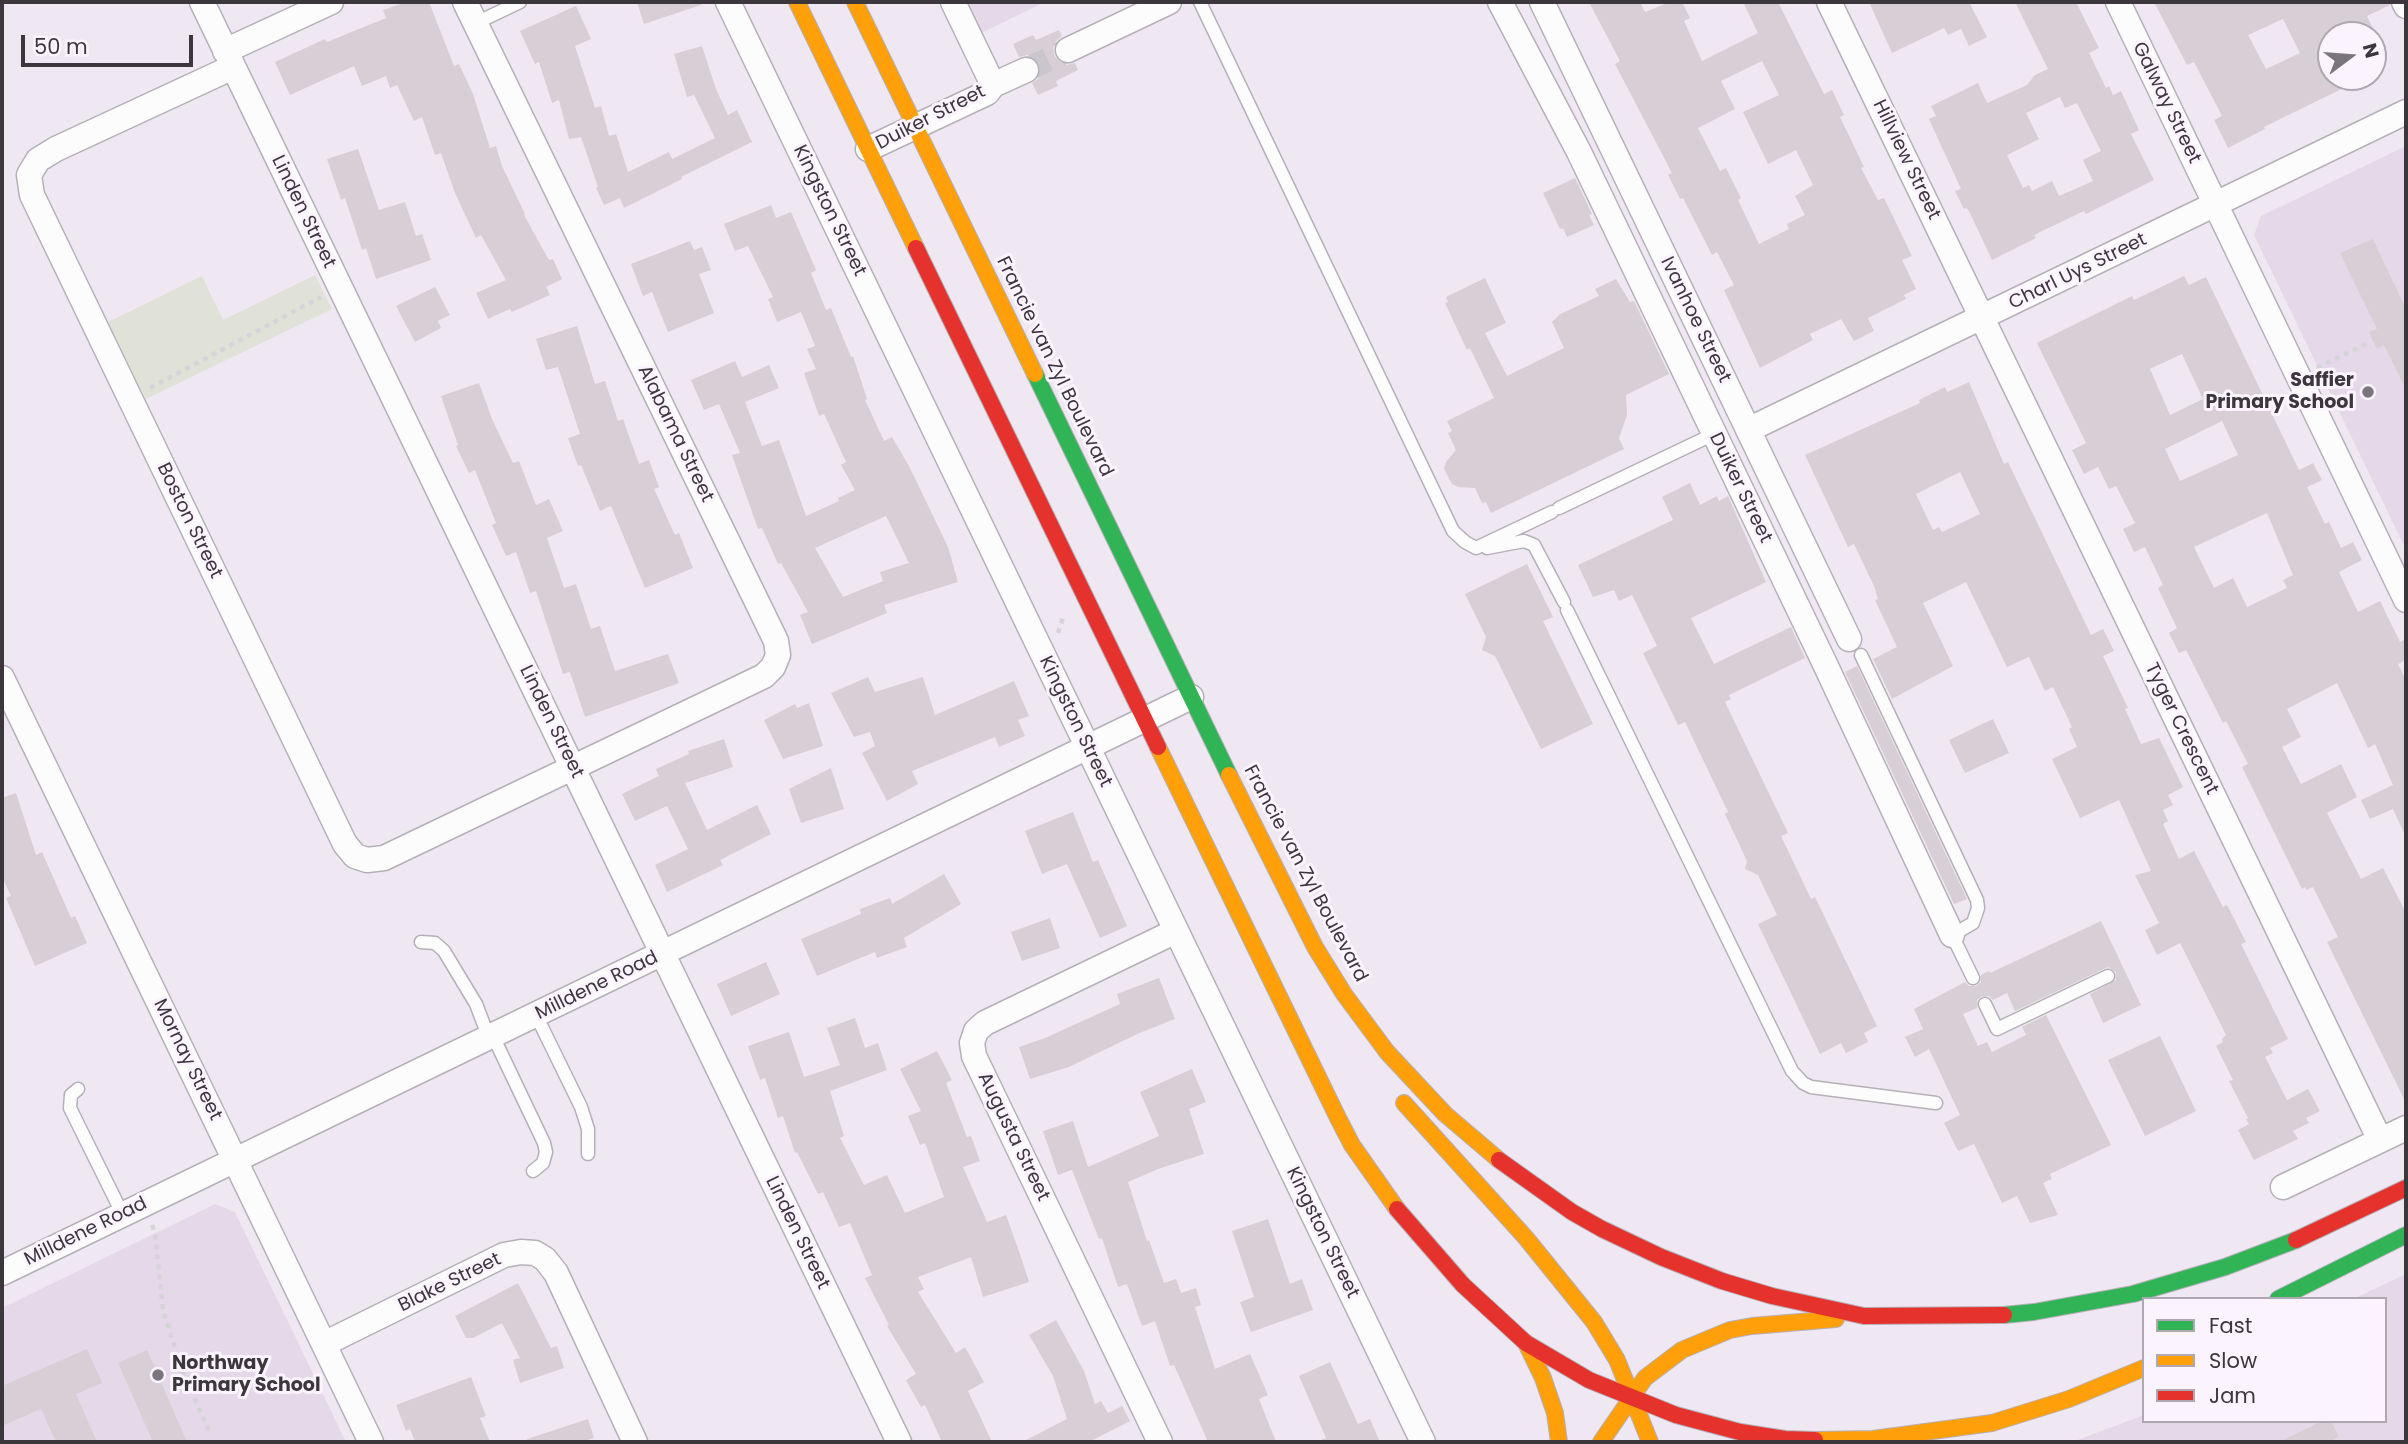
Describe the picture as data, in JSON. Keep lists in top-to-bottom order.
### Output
{
  "streets": {
    "main road": ["Francie van Zyl Boulevard"],
    "street": [
      "Galway Street",
      "Duiker Street",
      "Hillview Street",
      "Kingston Street",
      "Linden Street",
      "Charl Uys Street",
      "Ivanhoe Street",
      "Alabama Street",
      "Boston Street",
      "Tyger Crescent",
      "Milldene Road",
      "Mornay Street",
      "Augusta Street",
      "Blake Street"
    ]
  },
  "crossings": [
    ["Galway Street", "Charl Uys Street"],
    ["Duiker Street", "Francie van Zyl Boulevard"],
    ["Hillview Street", "Charl Uys Street"],
    ["Hillview Street", "Tyger Crescent"],
    ["Kingston Street", "Milldene Road"],
    ["Kingston Street", "Augusta Street"],
    ["Linden Street", "Alabama Street"],
    ["Linden Street", "Boston Street"],
    ["Linden Street", "Milldene Road"],
    ["Charl Uys Street", "Ivanhoe Street"],
    ["Charl Uys Street", "Tyger Crescent"],
    ["Francie van Zyl Boulevard", "Milldene Road"],
    ["Alabama Street", "Boston Street"],
    ["Milldene Road", "Mornay Street"],
    ["Mornay Street", "Blake Street"]
  ],
  "places": ["Saffier Primary School", "Northway Primary School"],
  "legend": ["Fast", "Slow", "Jam"],
  "scale_bar": "50 m",
  "north": "right"
}
